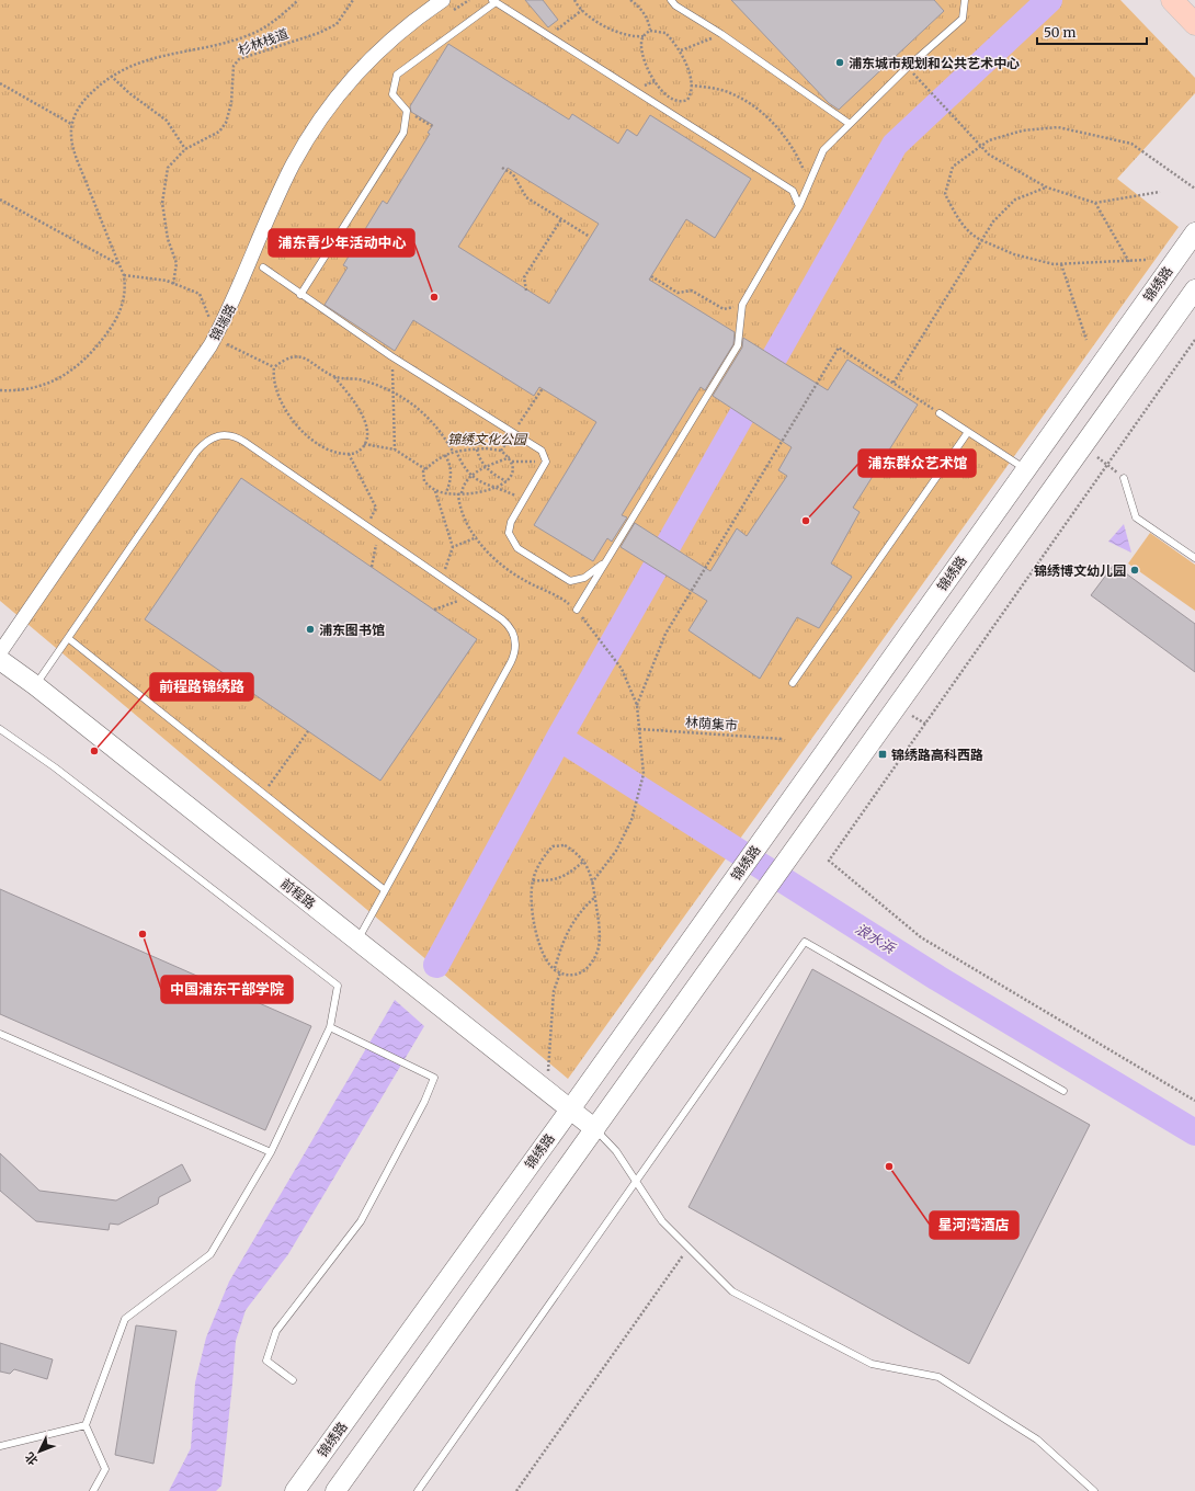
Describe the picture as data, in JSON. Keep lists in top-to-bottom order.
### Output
{
  "streets": {
    "main road": ["锦绣路", "前程路"],
    "street": ["锦瑞路"],
    "path": ["杉林栈道", "林荫集市"]
  },
  "crossings": [
    ["锦绣路", "前程路"]
  ],
  "water": ["浪水浜"],
  "parks": ["锦绣文化公园"],
  "places": {
    "other": [
      "浦东城市规划和公共艺术中心",
      "浦东青少年活动中心",
      "浦东群众艺术馆",
      "锦绣博文幼儿园",
      "浦东图书馆",
      "前程路锦绣路",
      "中国浦东干部学院",
      "星河湾酒店"
    ],
    "transit": ["锦绣路高科西路"]
  },
  "scale_bar": "50 m",
  "north": "bottom left"
}
